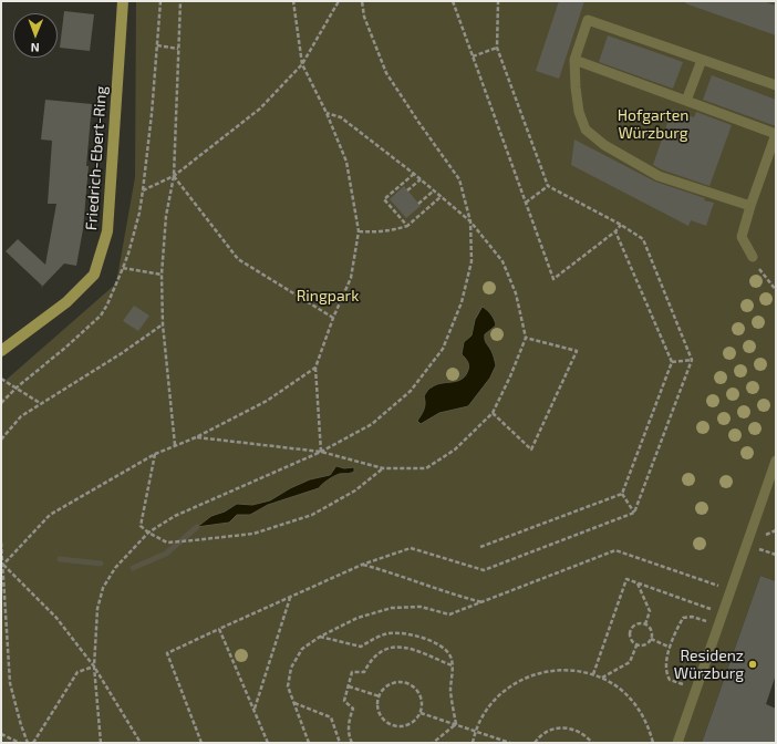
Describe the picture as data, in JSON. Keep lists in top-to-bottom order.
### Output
{
  "streets": {
    "main road": ["Friedrich-Ebert-Ring"]
  },
  "parks": ["Hofgarten Würzburg", "Ringpark"],
  "places": ["Residenz Würzburg"],
  "north": "bottom"
}
